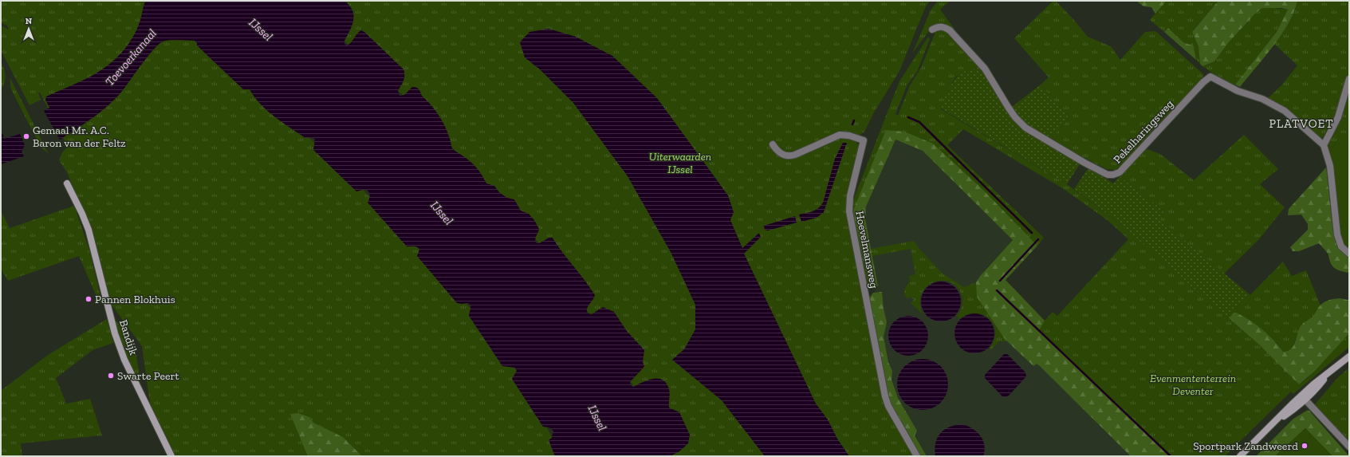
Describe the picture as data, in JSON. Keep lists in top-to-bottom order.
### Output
{
  "streets": {
    "street": ["Pekelharingsweg", "Hoevelmansweg", "Bandijk"]
  },
  "districts": ["PLATVOET"],
  "water": ["IJssel", "Toevoerkanaal"],
  "parks": ["Uiterwaarden IJssel", "Evenmententerrein Deventer"],
  "places": [
    "Gemaal Mr. A.C. Baron van der Feltz",
    "Pannen Blokhuis",
    "Swarte Peert",
    "Sportpark Zandweerd"
  ],
  "north": "top"
}
